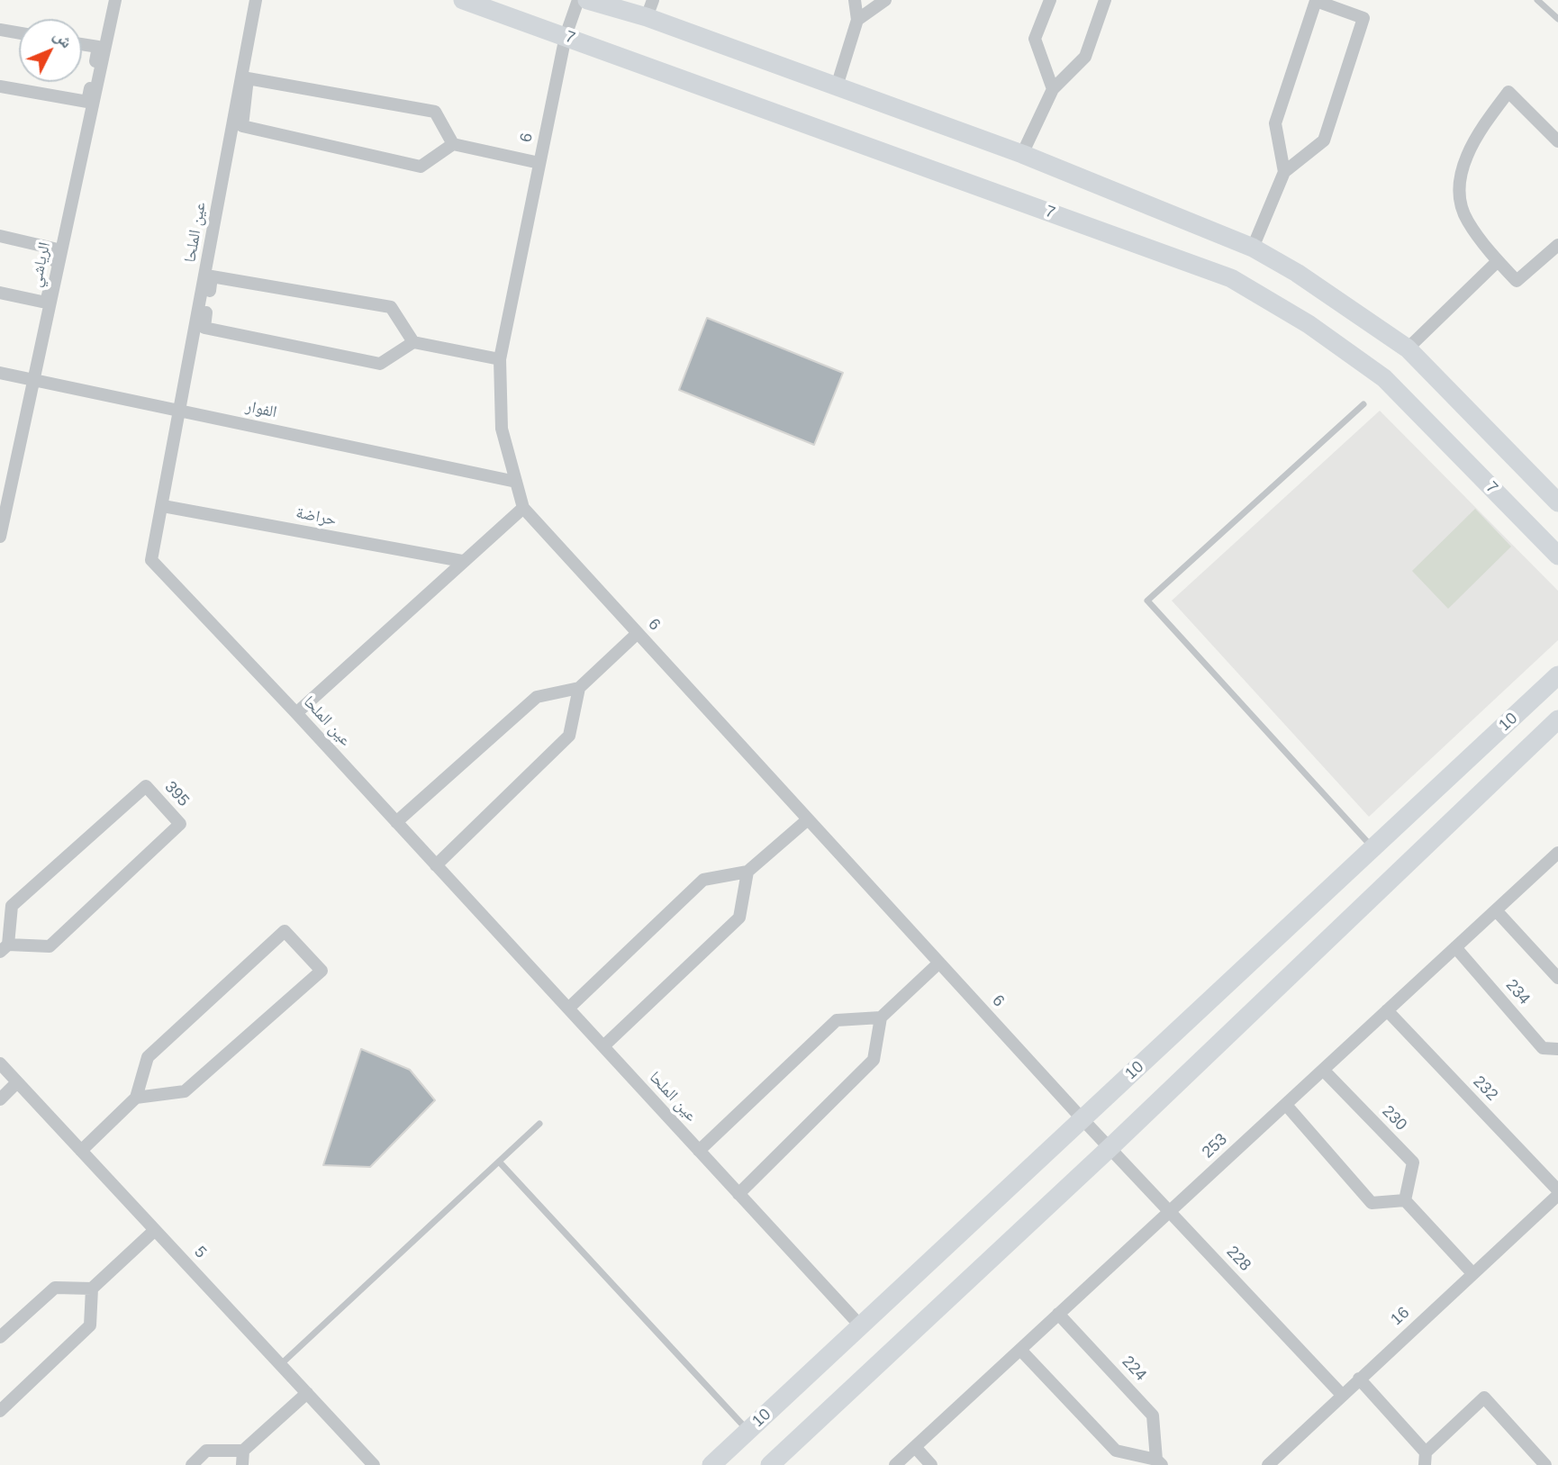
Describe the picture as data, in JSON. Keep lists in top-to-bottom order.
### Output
{
  "streets": {
    "street": [
      "7",
      "6",
      "عين الملحا",
      "الرياشي",
      "الفوار",
      "حراضة",
      "10",
      "395",
      "234",
      "232",
      "230",
      "253",
      "5",
      "228",
      "16",
      "224"
    ]
  },
  "crossings": [
    ["7", "6"],
    ["6", "الفوار"],
    ["6", "10"],
    ["6", "228"],
    ["عين الملحا", "الفوار"],
    ["عين الملحا", "حراضة"],
    ["عين الملحا", "10"],
    ["الرياشي", "الفوار"],
    ["10", "228"],
    ["234", "253"],
    ["232", "253"],
    ["232", "16"],
    ["230", "253"],
    ["253", "228"],
    ["253", "224"],
    ["228", "16"]
  ],
  "north": "top right"
}
